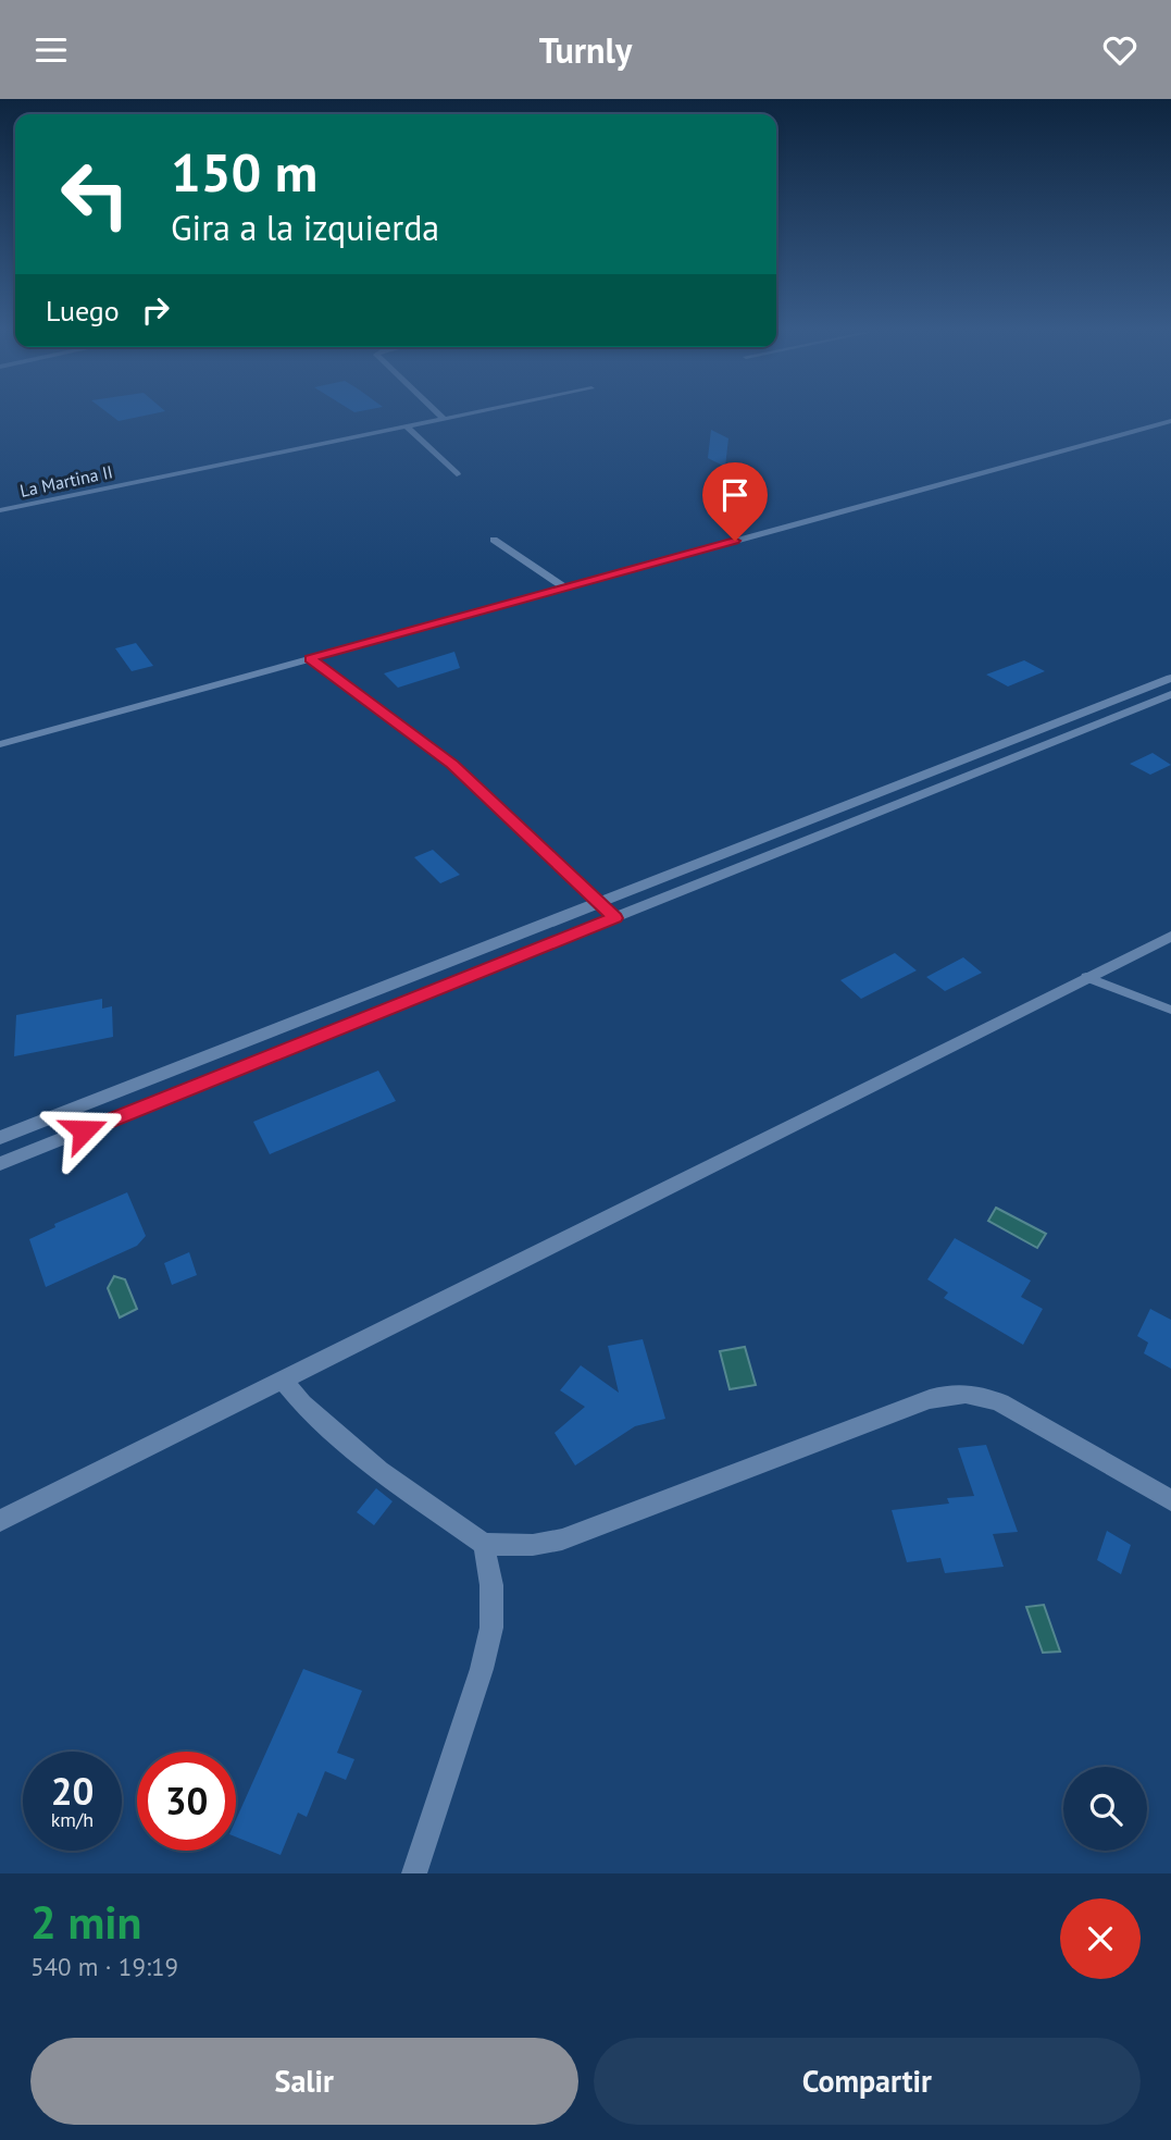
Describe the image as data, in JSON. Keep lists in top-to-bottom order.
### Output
{
  "streets": {
    "street": ["La Martina II"]
  },
  "page": {
    "header": "Turnly",
    "turn": ["150 m", "Gira a la izquierda"],
    "then": "Luego",
    "speed": "20 km/h",
    "limit": "30",
    "heading": ["2 min", "540 m · 19:19"],
    "buttons": ["Salir", "Compartir"]
  }
}
